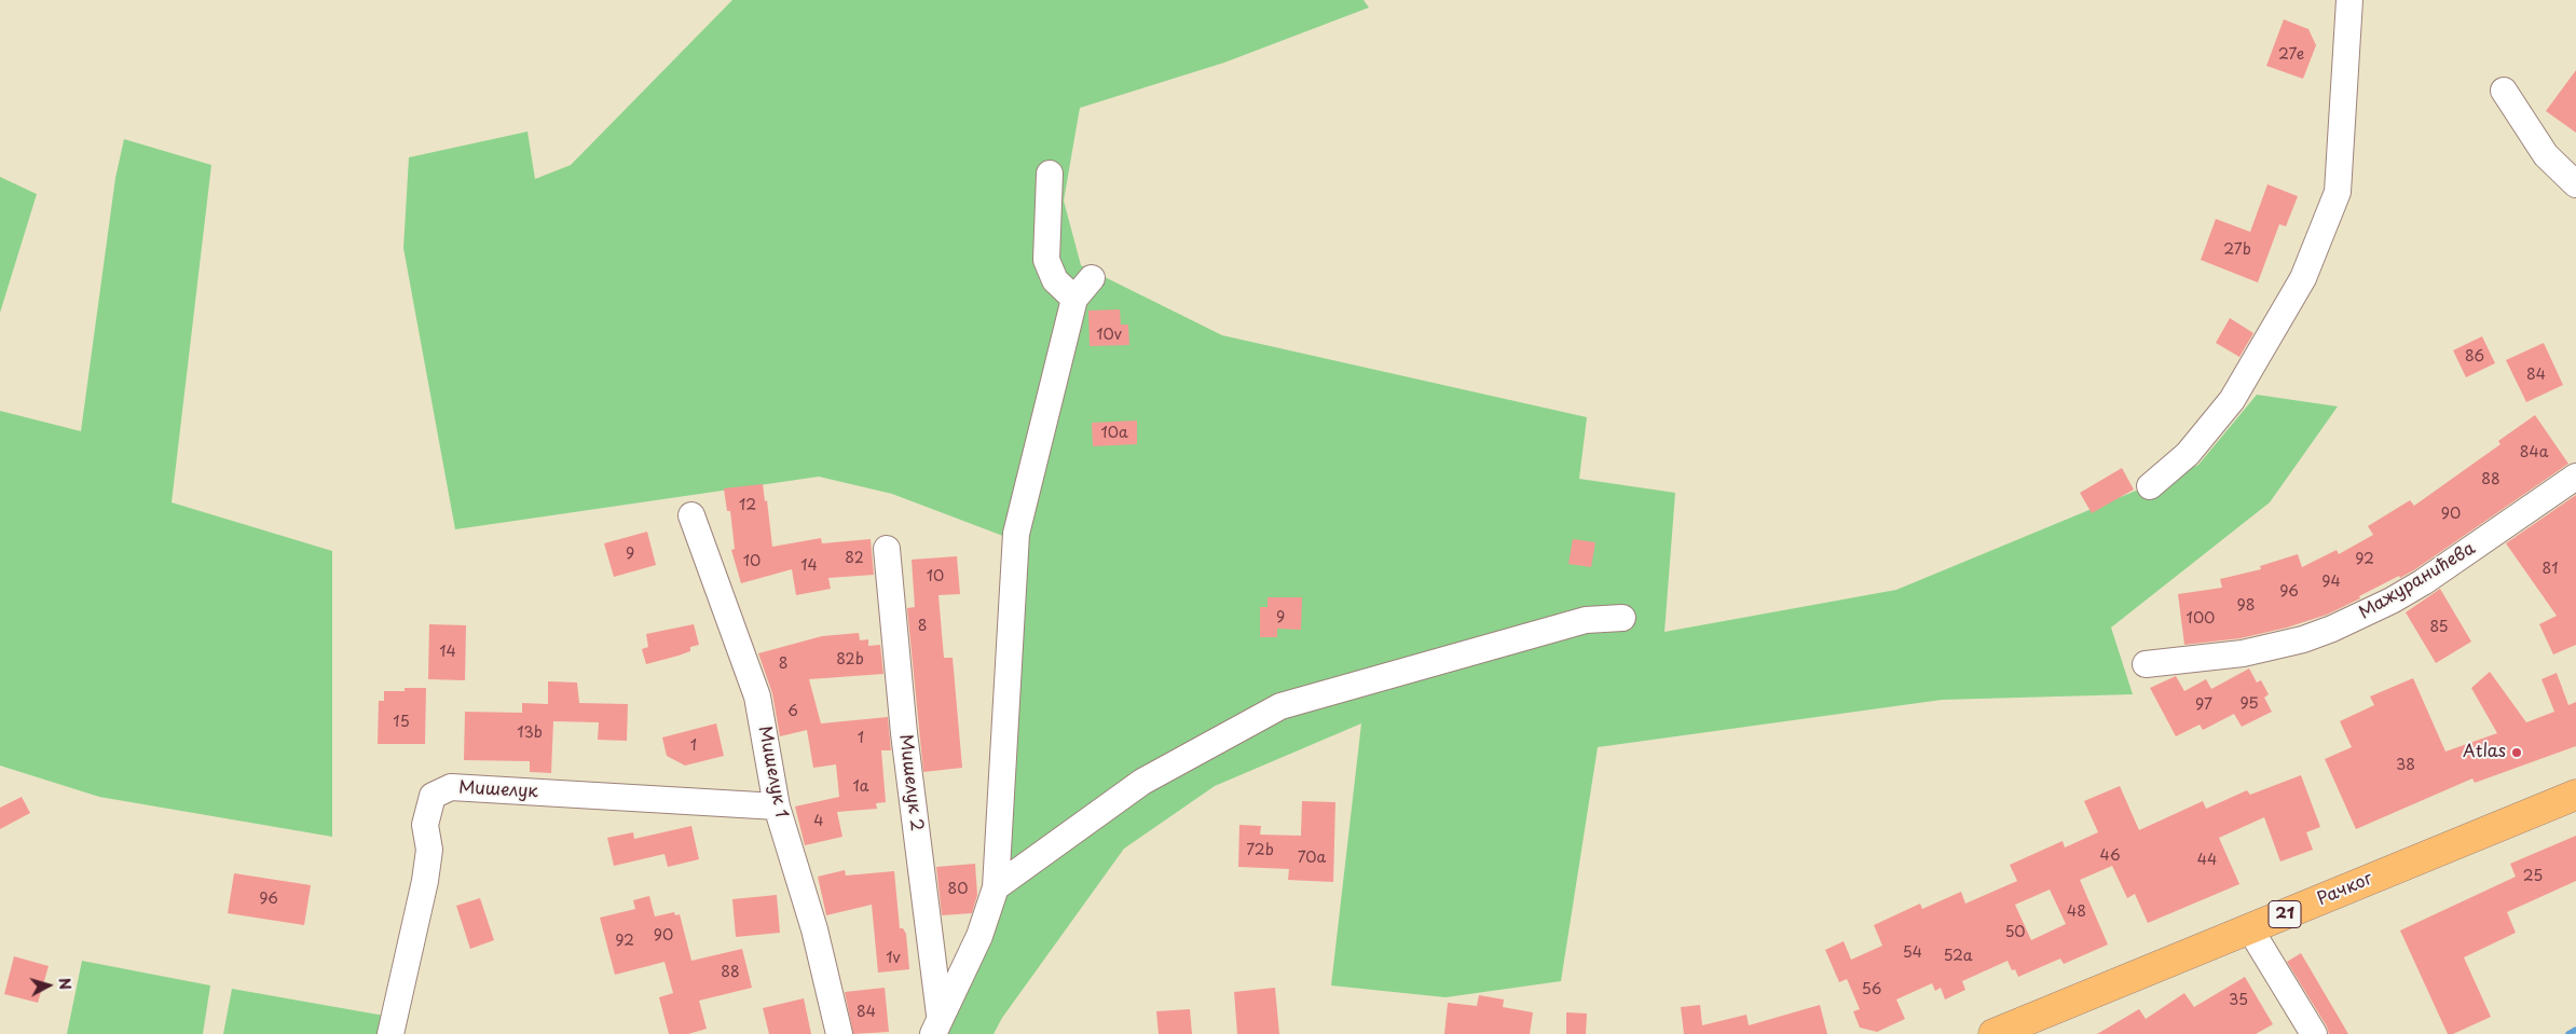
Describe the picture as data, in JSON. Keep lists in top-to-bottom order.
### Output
{
  "streets": {
    "main road": ["Рачког", "21"],
    "street": [
      "Мажуранићева",
      "Мишелук 1",
      "Мишелук 2",
      "Мишелук"
    ]
  },
  "crossings": [
    ["Мишелук 1", "Мишелук"]
  ],
  "places": ["Atlas"],
  "house_numbers": [
    "27e",
    "27b",
    "10v",
    "86",
    "84",
    "10a",
    "84a",
    "88",
    "12",
    "90",
    "9",
    "82",
    "92",
    "10",
    "14",
    "81",
    "10",
    "94",
    "96",
    "98",
    "9",
    "100",
    "8",
    "85",
    "14",
    "82b",
    "8",
    "95",
    "97",
    "6",
    "15",
    "13b",
    "1",
    "1",
    "38",
    "1a",
    "4",
    "72b",
    "46",
    "70a",
    "44",
    "25",
    "80",
    "96",
    "48",
    "50",
    "90",
    "92",
    "54",
    "52a",
    "1v",
    "88",
    "56",
    "35",
    "84"
  ],
  "north": "right"
}
